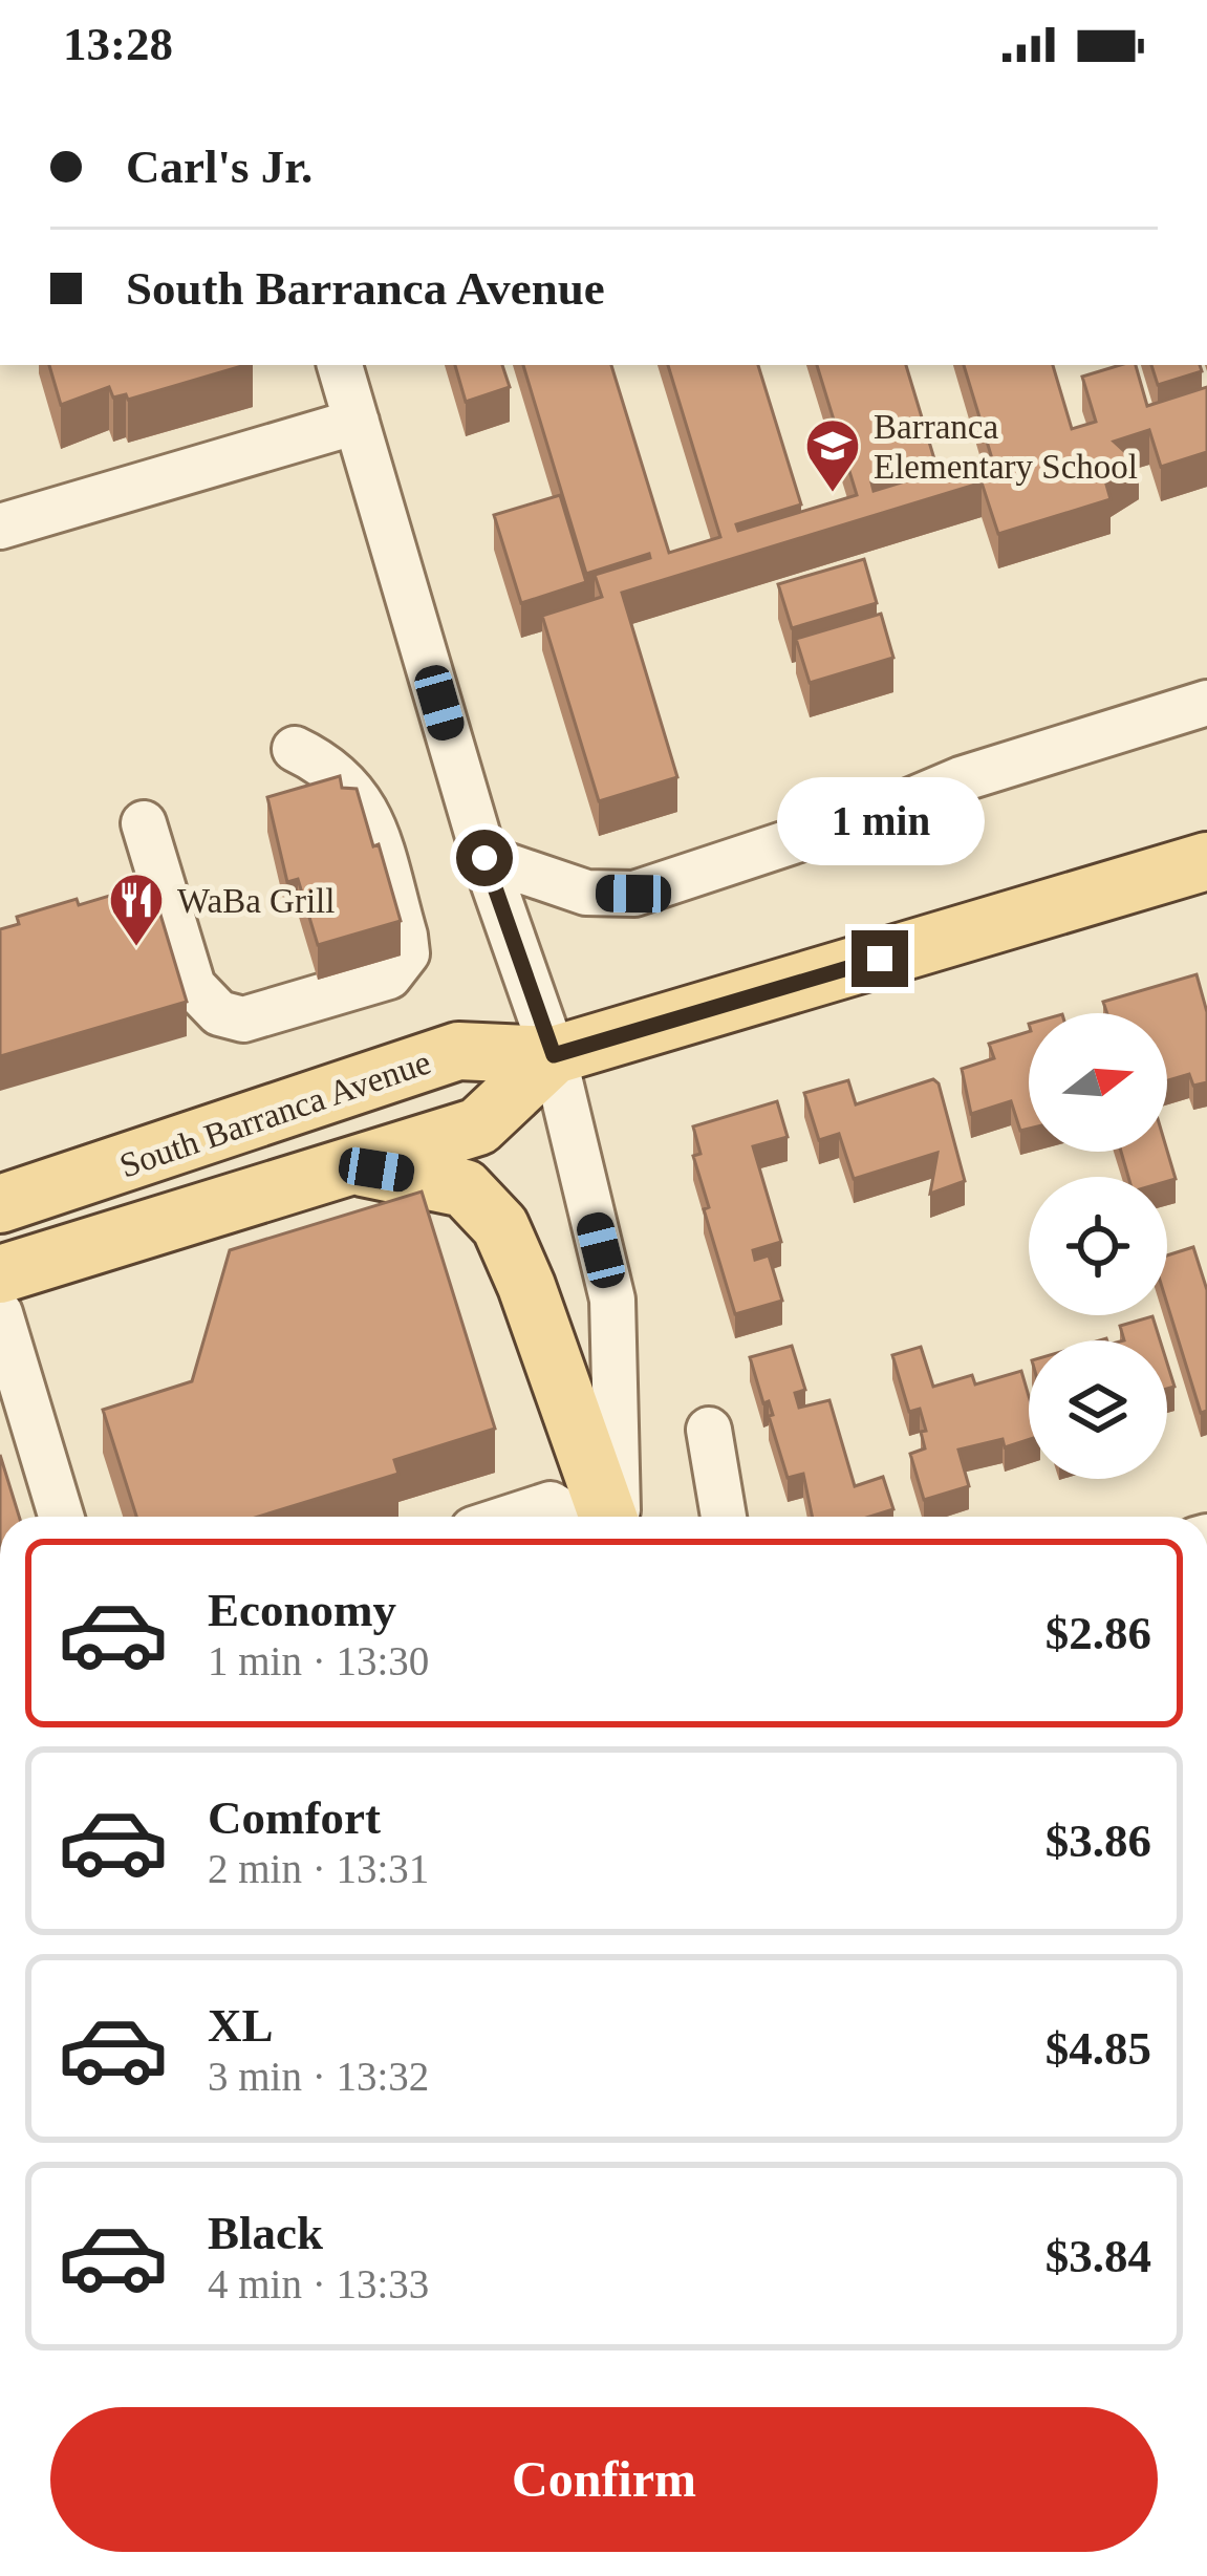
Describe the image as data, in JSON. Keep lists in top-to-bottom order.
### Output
{
  "streets": {
    "main road": ["South Barranca Avenue"]
  },
  "places": {
    "school or university": ["Barranca Elementary School"],
    "restaurant": ["WaBa Grill"]
  },
  "north": "right",
  "page": {
    "status": "13:28",
    "banner": ["Carl's Jr.", "South Barranca Avenue"],
    "bubble": "1 min",
    "list": [
      {
        "name": "Economy",
        "note": "1 min · 13:30",
        "value": "$2.86"
      },
      {
        "name": "Comfort",
        "note": "2 min · 13:31",
        "value": "$3.86"
      },
      {
        "name": "XL",
        "note": "3 min · 13:32",
        "value": "$4.85"
      },
      {
        "name": "Black",
        "note": "4 min · 13:33",
        "value": "$3.84"
      }
    ],
    "buttons": "Confirm"
  }
}
